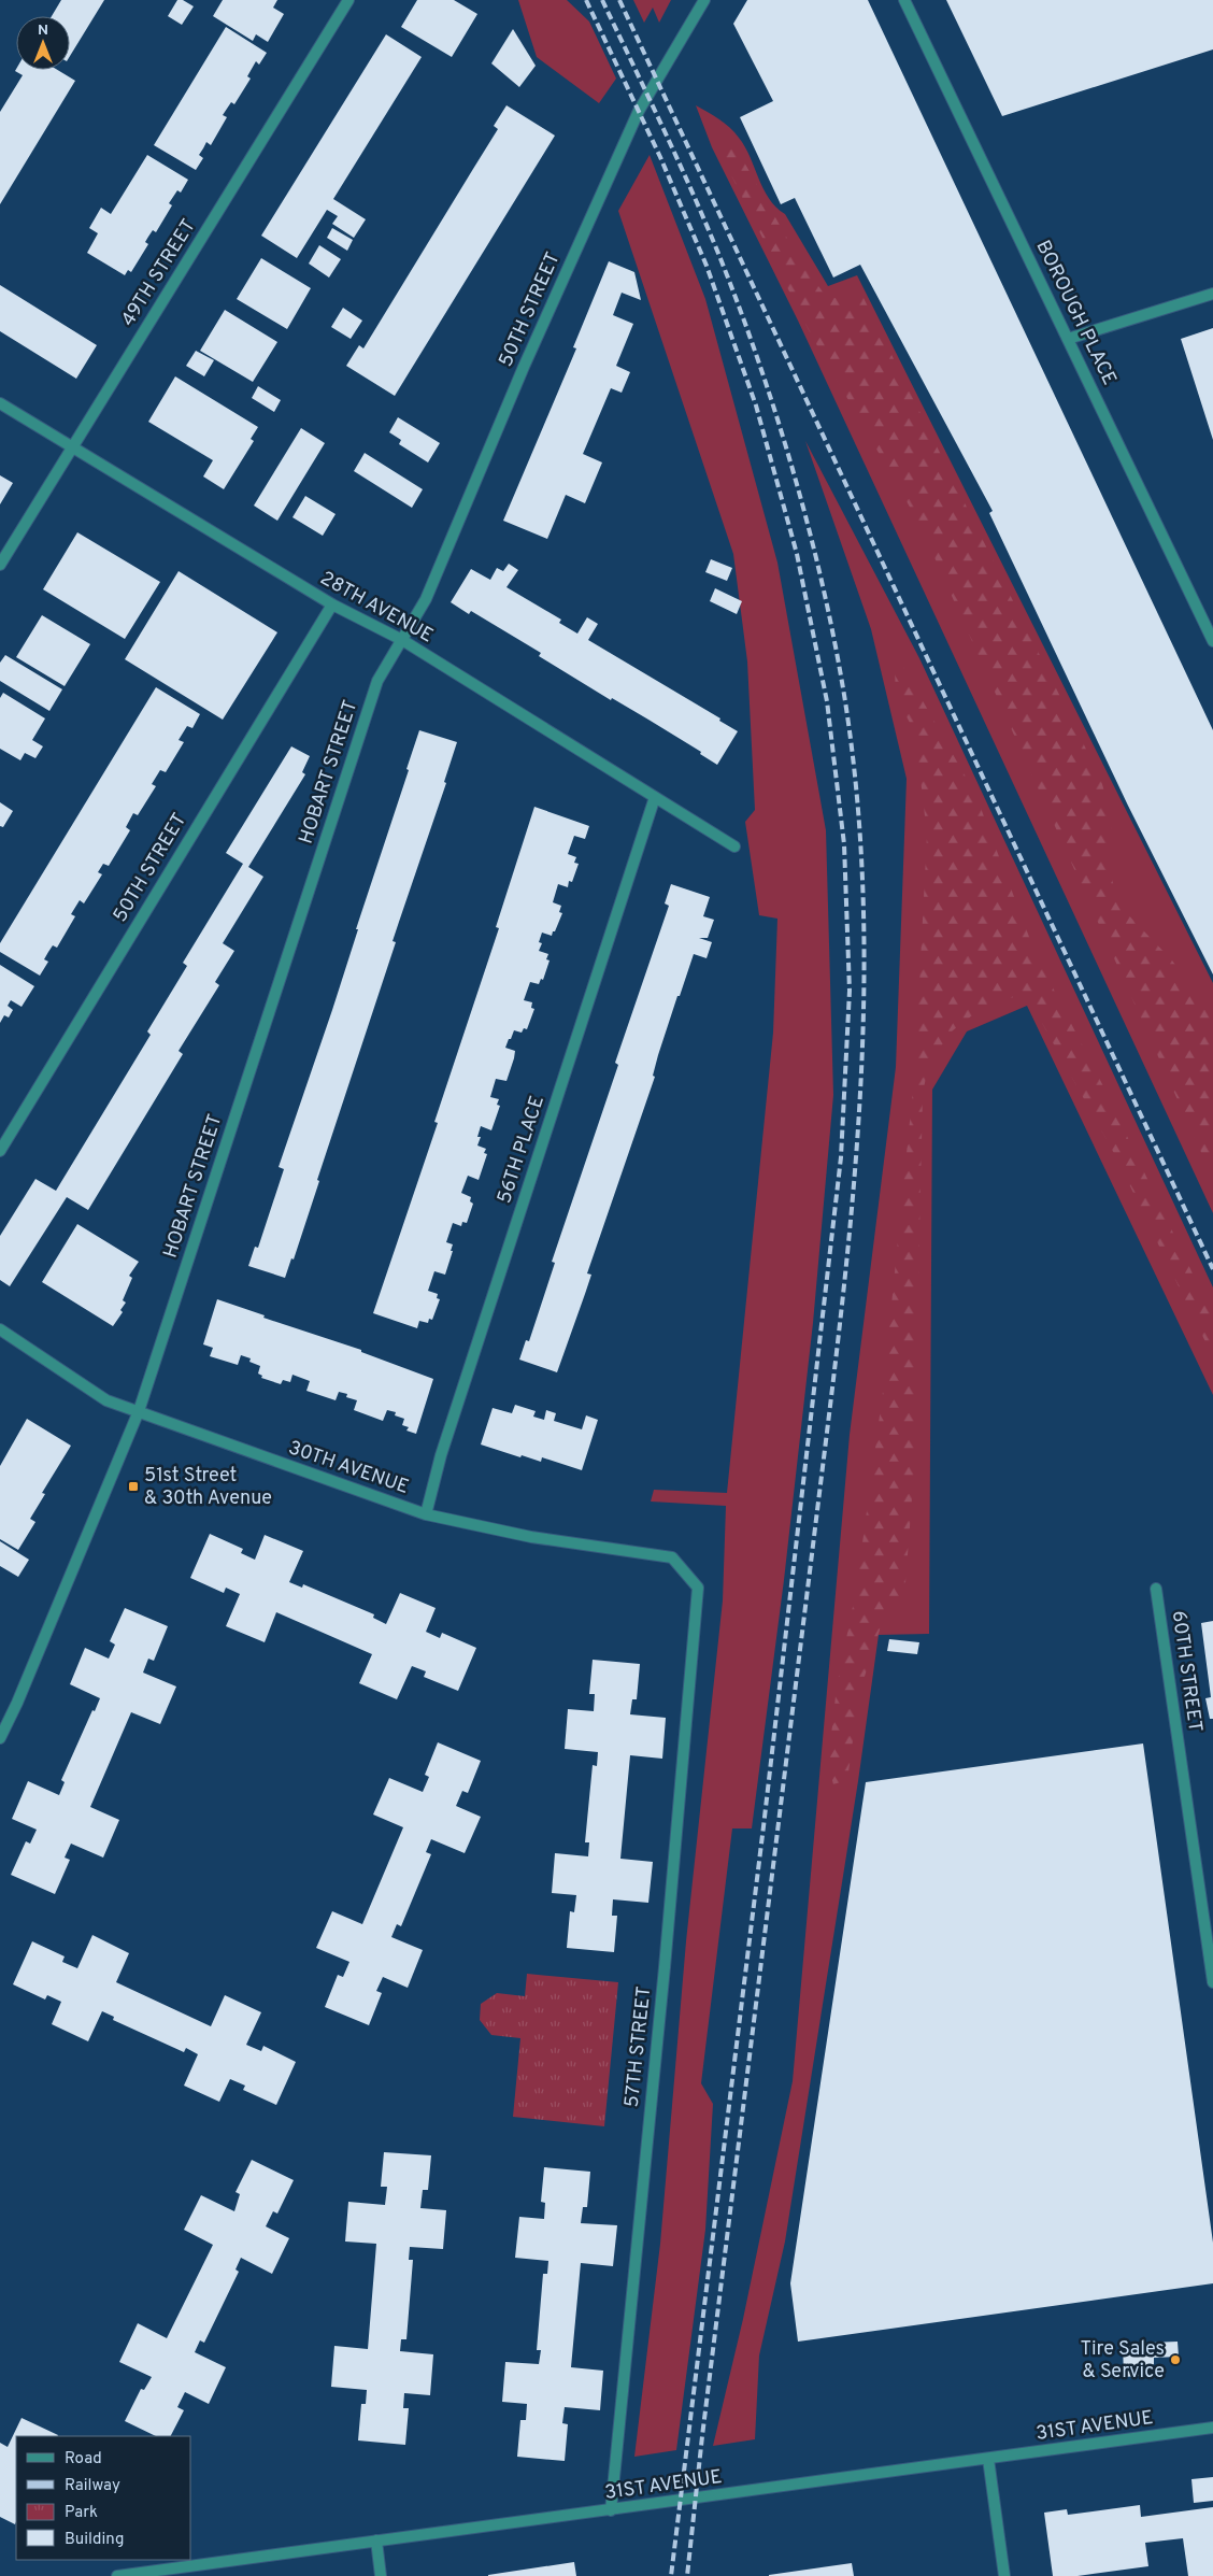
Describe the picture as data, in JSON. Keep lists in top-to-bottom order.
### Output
{
  "streets": {
    "street": [
      "49TH STREET",
      "50TH STREET",
      "BOROUGH PLACE",
      "28TH AVENUE",
      "HOBART STREET",
      "56TH PLACE",
      "30TH AVENUE",
      "60TH STREET",
      "57TH STREET",
      "31ST AVENUE"
    ]
  },
  "crossings": [
    ["49TH STREET", "28TH AVENUE"],
    ["50TH STREET", "28TH AVENUE"],
    ["50TH STREET", "HOBART STREET"],
    ["28TH AVENUE", "HOBART STREET"],
    ["28TH AVENUE", "56TH PLACE"],
    ["HOBART STREET", "30TH AVENUE"],
    ["56TH PLACE", "30TH AVENUE"],
    ["30TH AVENUE", "57TH STREET"],
    ["57TH STREET", "31ST AVENUE"]
  ],
  "places": {
    "transit": ["51st Street & 30th Avenue"],
    "other": ["Tire Sales & Service"]
  },
  "legend": [
    "Road",
    "Railway",
    "Park",
    "Building"
  ],
  "north": "top"
}
